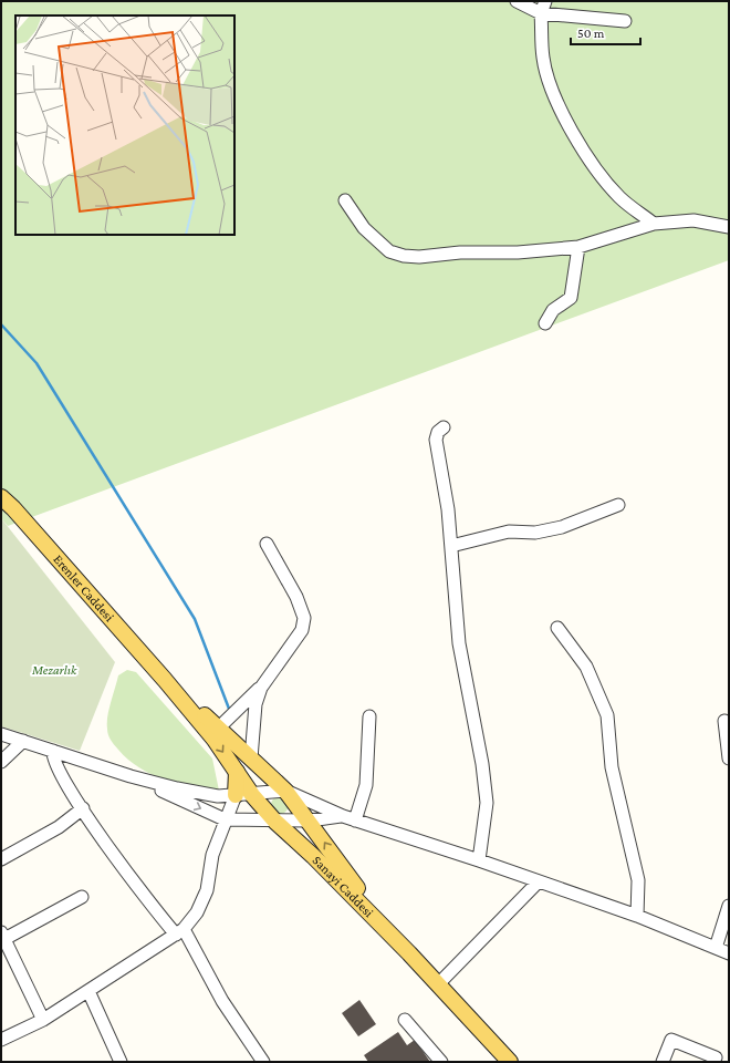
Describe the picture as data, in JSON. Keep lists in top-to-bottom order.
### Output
{
  "streets": {
    "main road": ["Erenler Caddesi", "Sanayi Caddesi"]
  },
  "crossings": [
    ["Erenler Caddesi", "Sanayi Caddesi"]
  ],
  "parks": ["Mezarlık"],
  "scale_bar": "50 m"
}
